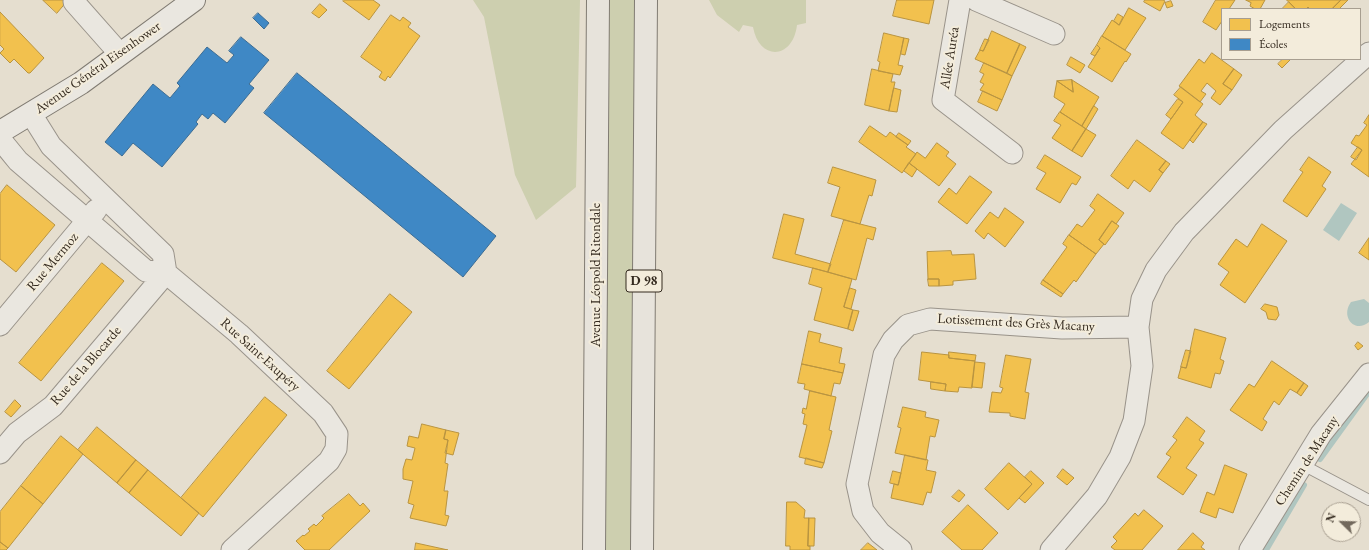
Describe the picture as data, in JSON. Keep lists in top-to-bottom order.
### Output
{
  "streets": {
    "highway": ["Avenue Léopold Ritondale", "D 98"],
    "street": [
      "Allée Auréa",
      "Avenue Général Eisenhower",
      "Rue Mermoz",
      "Lotissement des Grès Macany",
      "Rue Saint-Exupéry",
      "Rue de la Blocarde",
      "Chemin de Macany"
    ]
  },
  "crossings": [
    ["Rue Saint-Exupéry", "Rue de la Blocarde"]
  ],
  "legend": ["Logements", "Écoles"],
  "north": "top left"
}
